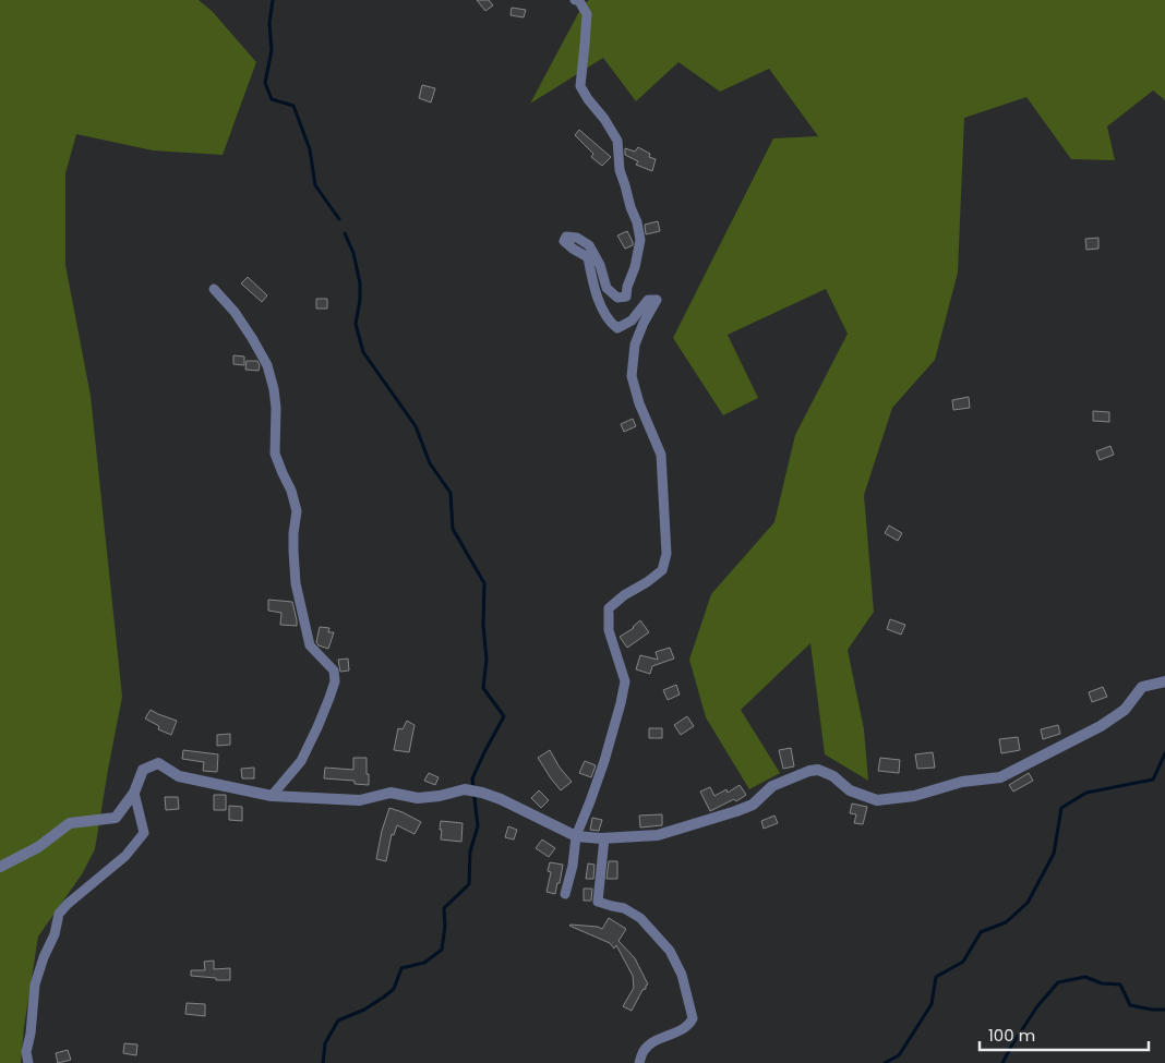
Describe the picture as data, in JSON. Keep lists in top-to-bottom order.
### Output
{
  "scale_bar": "100 m"
}
